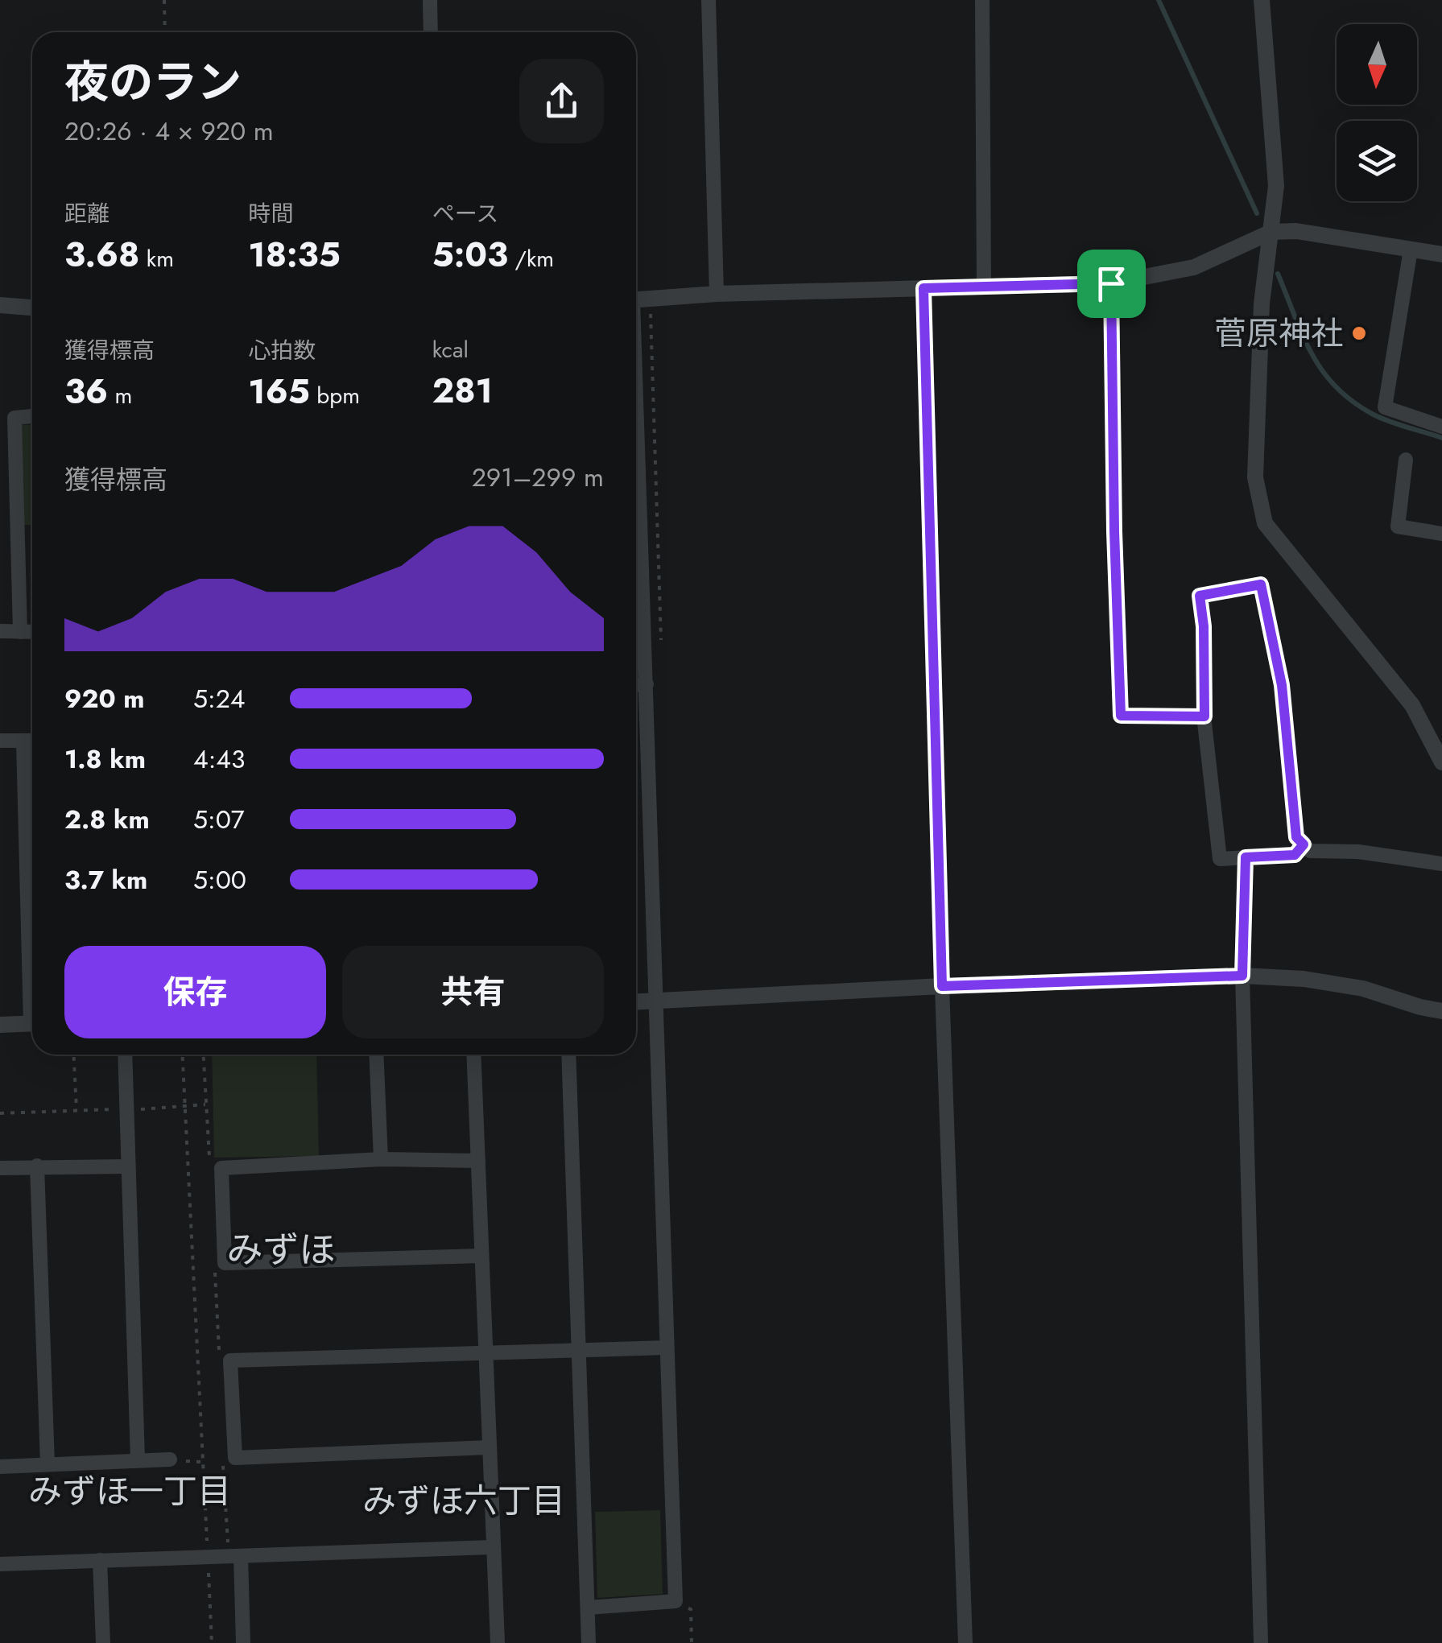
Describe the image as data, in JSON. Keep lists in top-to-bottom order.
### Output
{
  "districts": ["みずほ", "みずほ一丁目", "みずほ六丁目"],
  "places": ["菅原神社"],
  "north": "bottom",
  "page": {
    "heading": ["夜のラン", "20:26 · 4 × 920 m"],
    "stats": [
      ["距離", "3.68 km"],
      ["時間", "18:35"],
      ["ペース", "5:03 /km"],
      ["獲得標高", "36 m"],
      ["心拍数", "165 bpm"],
      ["kcal", "281"]
    ],
    "chart": ["獲得標高", "291–299 m"],
    "list": [
      {
        "name": "920 m",
        "note": "5:24"
      },
      {
        "name": "1.8 km",
        "note": "4:43"
      },
      {
        "name": "2.8 km",
        "note": "5:07"
      },
      {
        "name": "3.7 km",
        "note": "5:00"
      }
    ],
    "buttons": ["保存", "共有"]
  }
}
